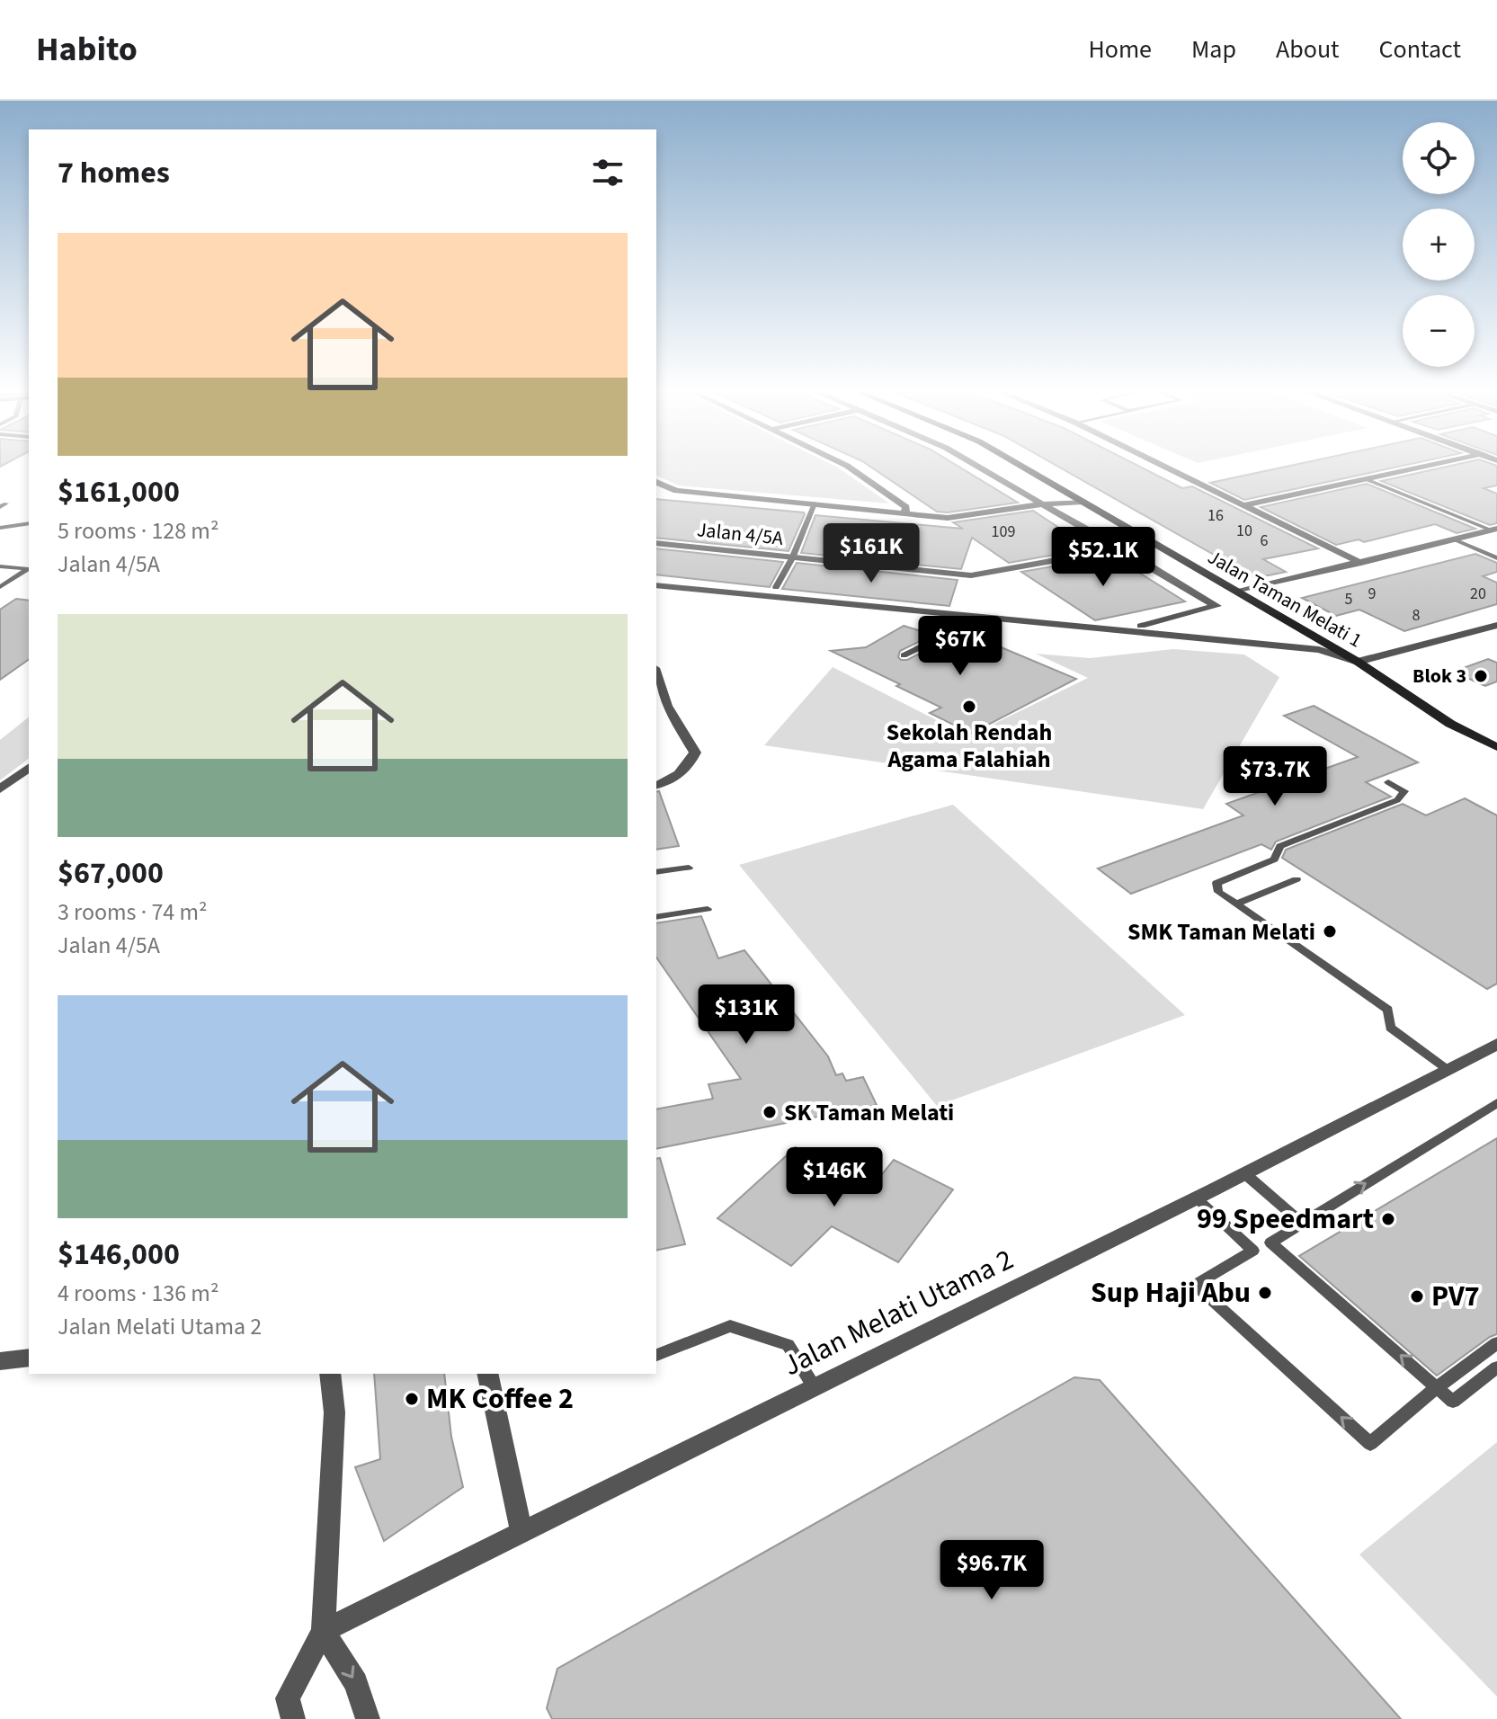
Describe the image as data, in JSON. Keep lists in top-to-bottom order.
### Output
{
  "streets": {
    "street": ["Jalan 4/5A", "Jalan Taman Melati 1", "Jalan Melati Utama 2"]
  },
  "places": [
    "Blok 3",
    "Sekolah Rendah Agama Falahiah",
    "SMK Taman Melati",
    "SK Taman Melati",
    "99 Speedmart",
    "Sup Haji Abu",
    "PV7",
    "MK Coffee 2"
  ],
  "house_numbers": [
    "16",
    "10",
    "109",
    "6",
    "9",
    "20",
    "5",
    "8"
  ],
  "page": {
    "header": "Habito",
    "nav": [
      "Home",
      "Map",
      "About",
      "Contact"
    ],
    "map_buttons": ["+", "−"],
    "heading": "7 homes",
    "list": [
      {
        "name": "$161,000",
        "note": "5 rooms · 128 m² · Jalan 4/5A"
      },
      {
        "name": "$67,000",
        "note": "3 rooms · 74 m² · Jalan 4/5A"
      },
      {
        "name": "$146,000",
        "note": "4 rooms · 136 m² · Jalan Melati Utama 2"
      }
    ],
    "price": [
      "$161K",
      "$52.1K",
      "$67K",
      "$73.7K",
      "$131K",
      "$146K",
      "$96.7K"
    ]
  }
}
